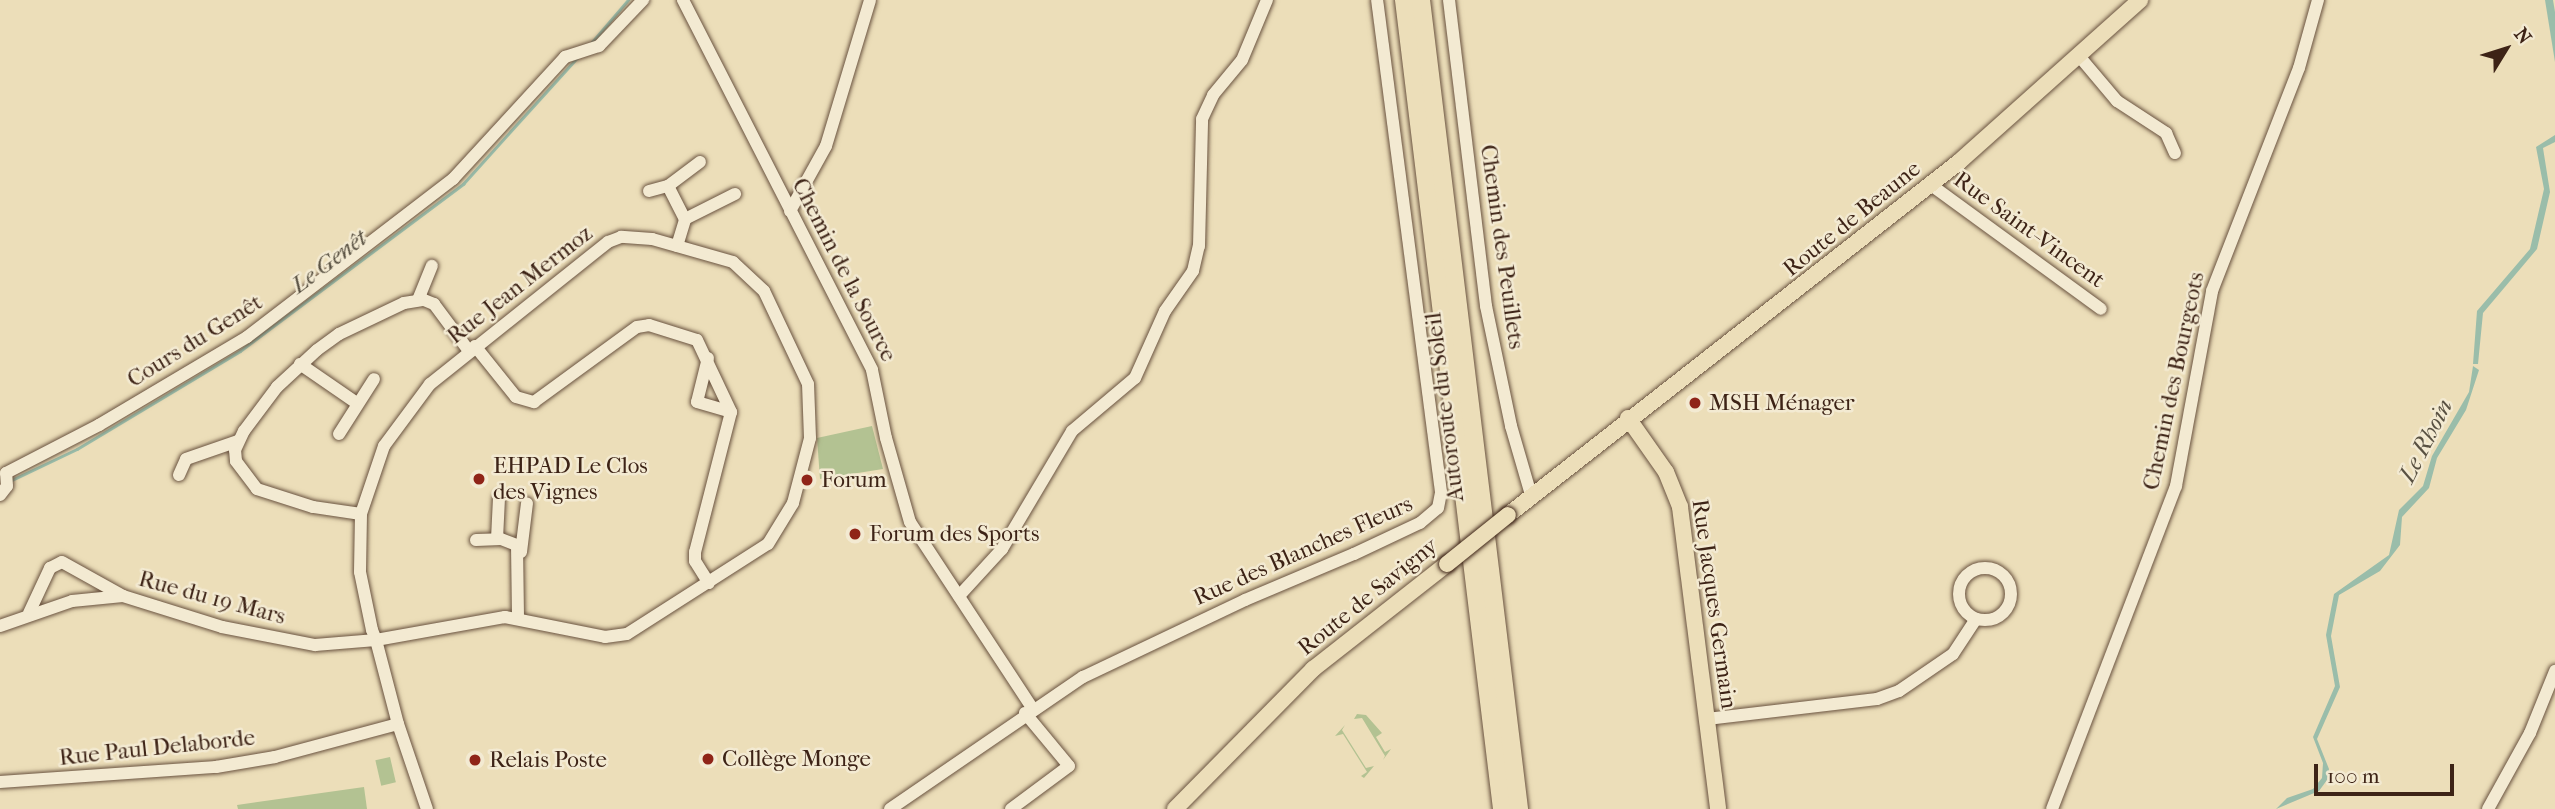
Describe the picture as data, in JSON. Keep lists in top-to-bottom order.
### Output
{
  "streets": {
    "highway": ["Autoroute du Soleil"],
    "main road": ["Route de Beaune", "Route de Savigny", "Rue Jacques Germain"],
    "street": [
      "Rue Saint-Vincent",
      "Chemin des Peuillets",
      "Chemin de la Source",
      "Rue Jean Mermoz",
      "Cours du Genêt",
      "Chemin des Bourgeots",
      "Rue des Blanches Fleurs",
      "Rue du 19 Mars",
      "Rue Paul Delaborde"
    ]
  },
  "crossings": [
    ["Route de Beaune", "Rue Saint-Vincent"],
    ["Route de Beaune", "Route de Savigny"],
    ["Route de Beaune", "Rue Jacques Germain"],
    ["Chemin des Peuillets", "Route de Savigny"],
    ["Chemin de la Source", "Rue des Blanches Fleurs"],
    ["Rue Jean Mermoz", "Rue du 19 Mars"],
    ["Rue Jean Mermoz", "Rue Paul Delaborde"]
  ],
  "water": ["Le Genêt", "Le Rhoin"],
  "places": [
    "MSH Ménager",
    "EHPAD Le Clos des Vignes",
    "Forum",
    "Forum des Sports",
    "Collège Monge",
    "Relais Poste"
  ],
  "scale_bar": "100 m",
  "north": "top right"
}
